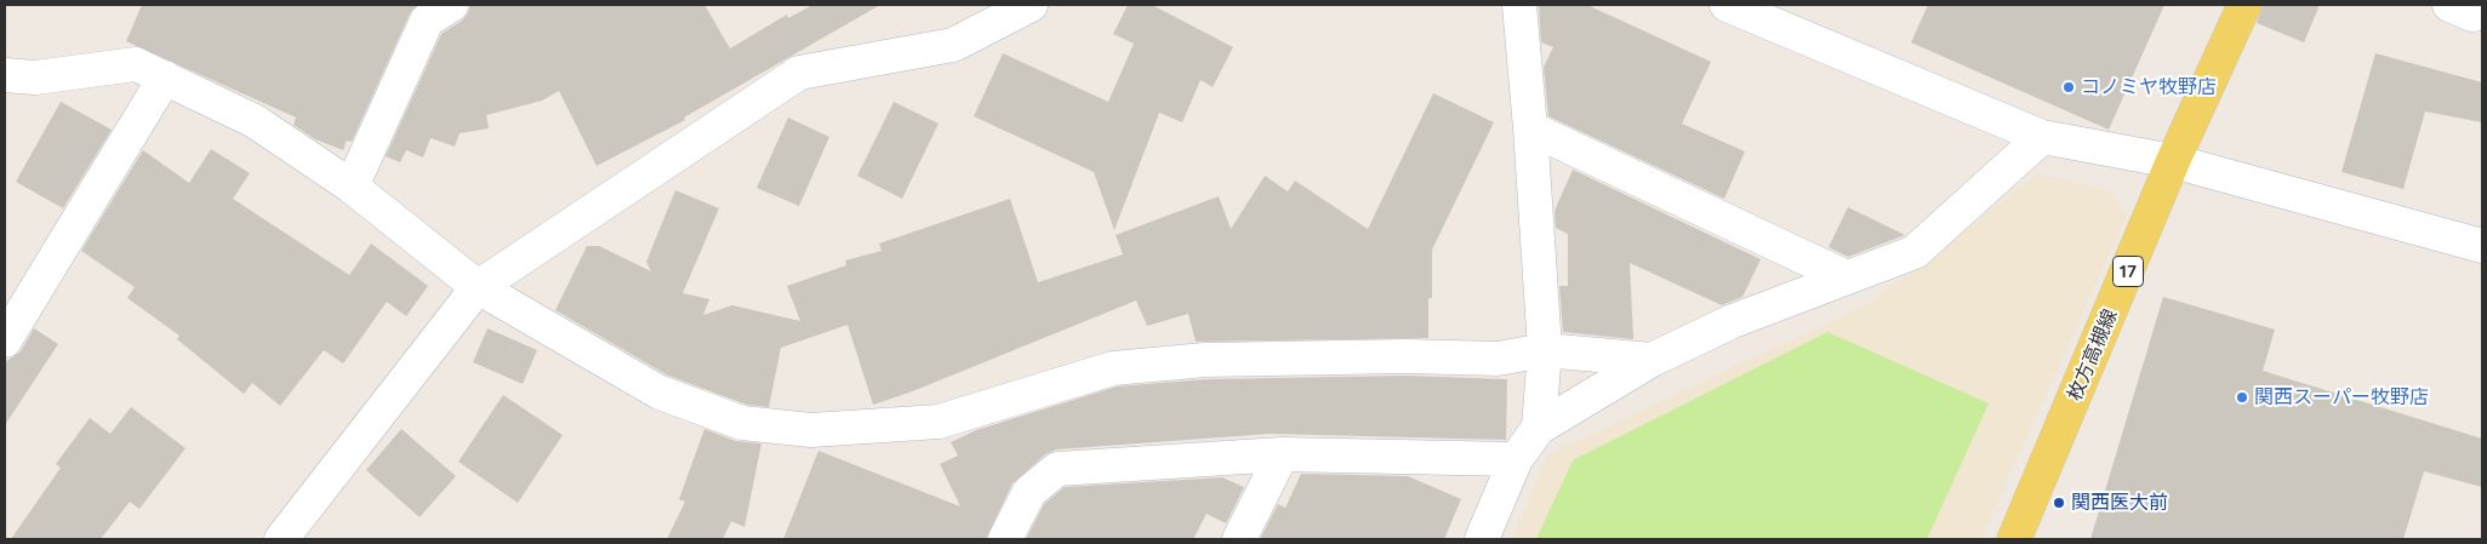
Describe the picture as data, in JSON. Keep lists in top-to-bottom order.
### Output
{
  "streets": {
    "main road": ["17", "枚方高槻線"]
  },
  "places": ["コノミヤ牧野店", "関西スーパー牧野店", "関西医大前"]
}
